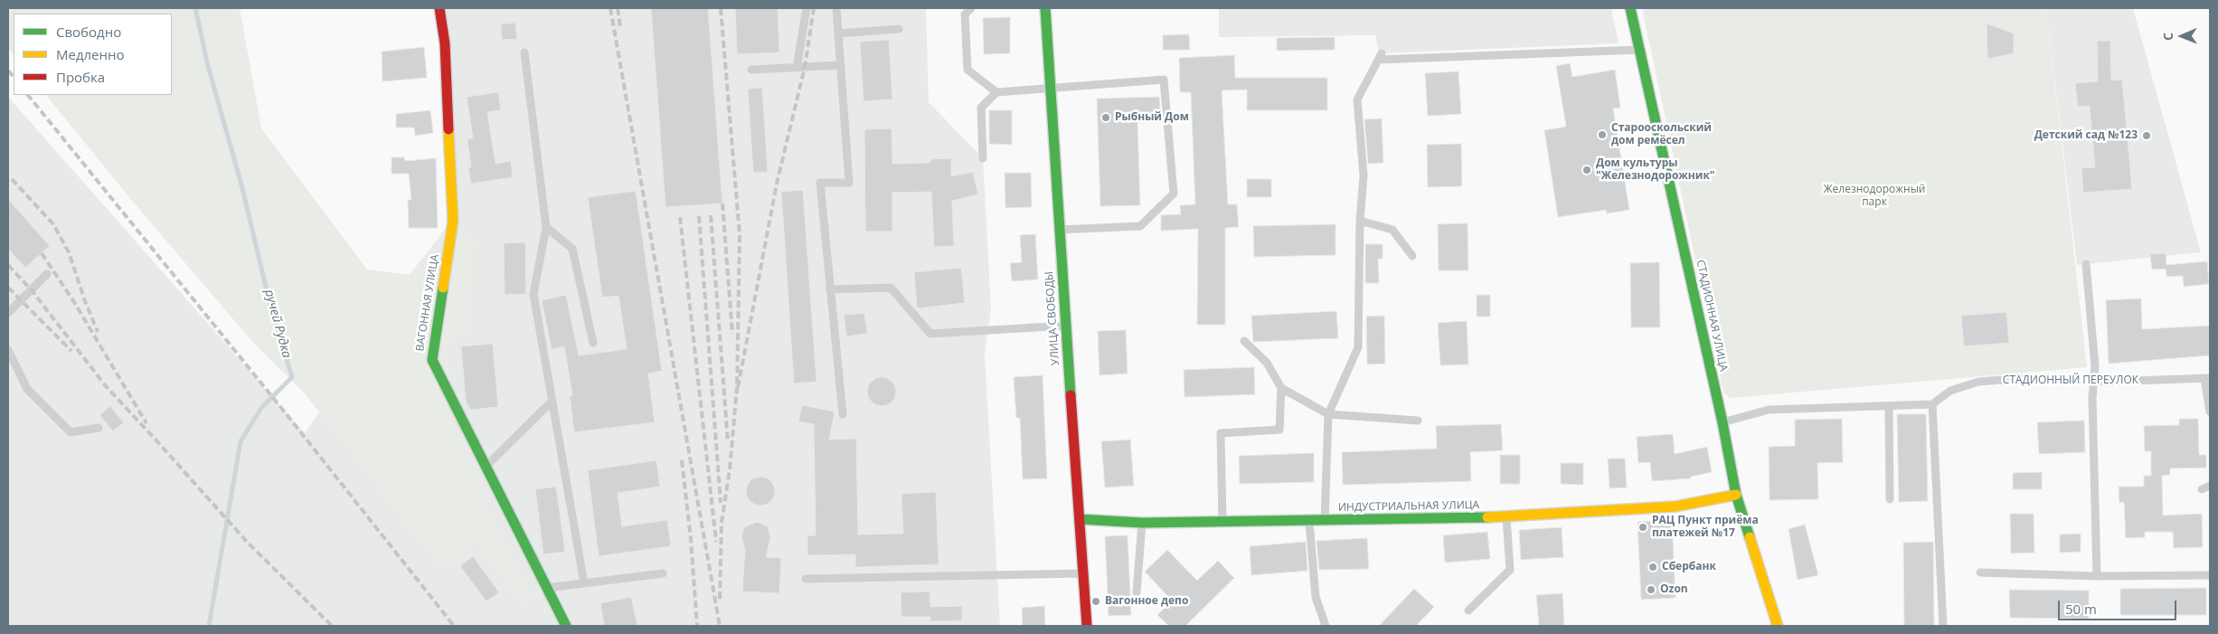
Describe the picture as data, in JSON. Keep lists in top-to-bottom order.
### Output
{
  "streets": {
    "street": [
      "ВАГОННАЯ УЛИЦА",
      "СТАДИОННАЯ УЛИЦА",
      "УЛИЦА СВОБОДЫ",
      "ИНДУСТРИАЛЬНАЯ УЛИЦА"
    ],
    "lane": ["СТАДИОННЫЙ ПЕРЕУЛОК"]
  },
  "crossings": [
    ["СТАДИОННАЯ УЛИЦА", "ИНДУСТРИАЛЬНАЯ УЛИЦА"],
    ["УЛИЦА СВОБОДЫ", "ИНДУСТРИАЛЬНАЯ УЛИЦА"]
  ],
  "water": ["ручей Рудка"],
  "parks": ["Железнодорожный парк"],
  "places": [
    "Рыбный Дом",
    "Старооскольский дом ремёсел",
    "Детский сад №123",
    "Дом культуры \"Железнодорожник\"",
    "РАЦ Пункт приёма платежей №17",
    "Сбербанк",
    "Ozon",
    "Вагонное депо"
  ],
  "legend": ["Свободно", "Медленно", "Пробка"],
  "scale_bar": "50 m",
  "north": "left"
}
